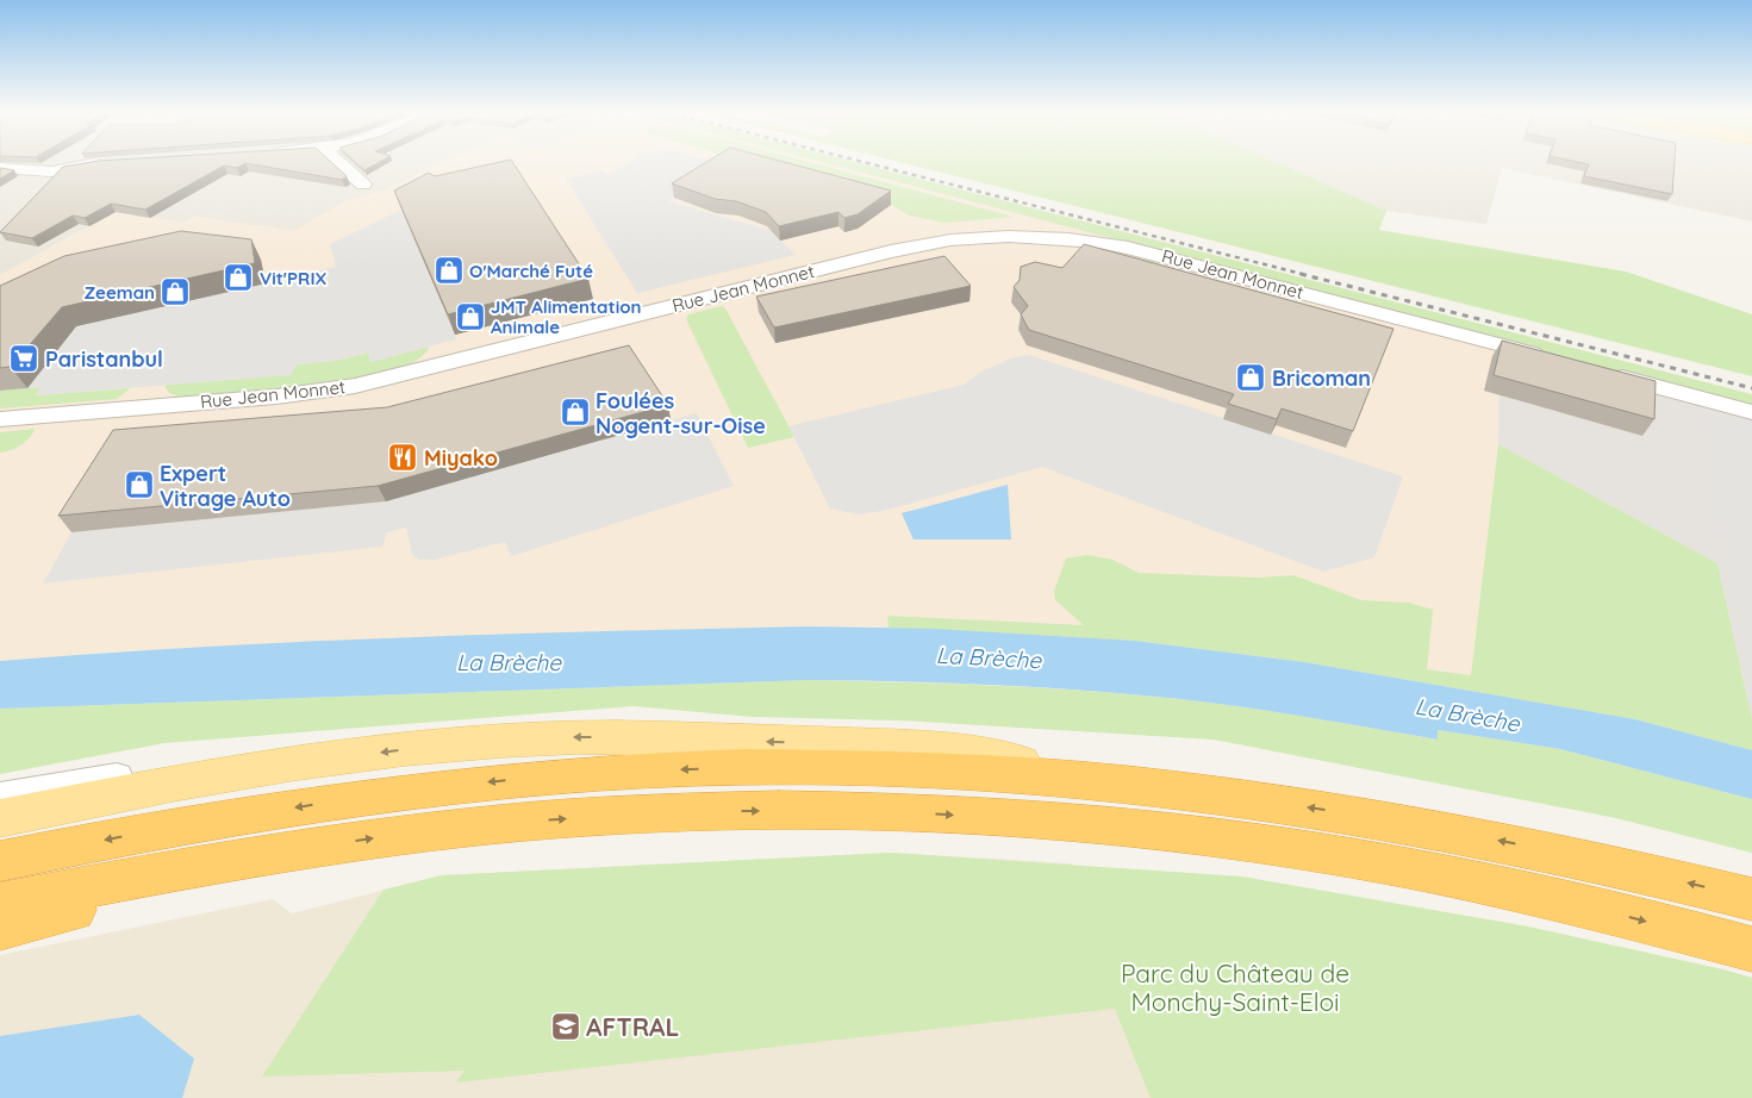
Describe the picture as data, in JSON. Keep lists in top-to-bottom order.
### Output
{
  "streets": {
    "street": ["Rue Jean Monnet"]
  },
  "water": ["La Brèche"],
  "parks": ["Parc du Château de Monchy-Saint-Eloi"],
  "places": {
    "shop": [
      "O'Marché Futé",
      "Vit'PRIX",
      "Zeeman",
      "JMT Alimentation Animale",
      "Bricoman",
      "Foulées Nogent-sur-Oise",
      "Expert Vitrage Auto"
    ],
    "supermarket": ["Paristanbul"],
    "restaurant": ["Miyako"],
    "school or university": ["AFTRAL"]
  }
}
